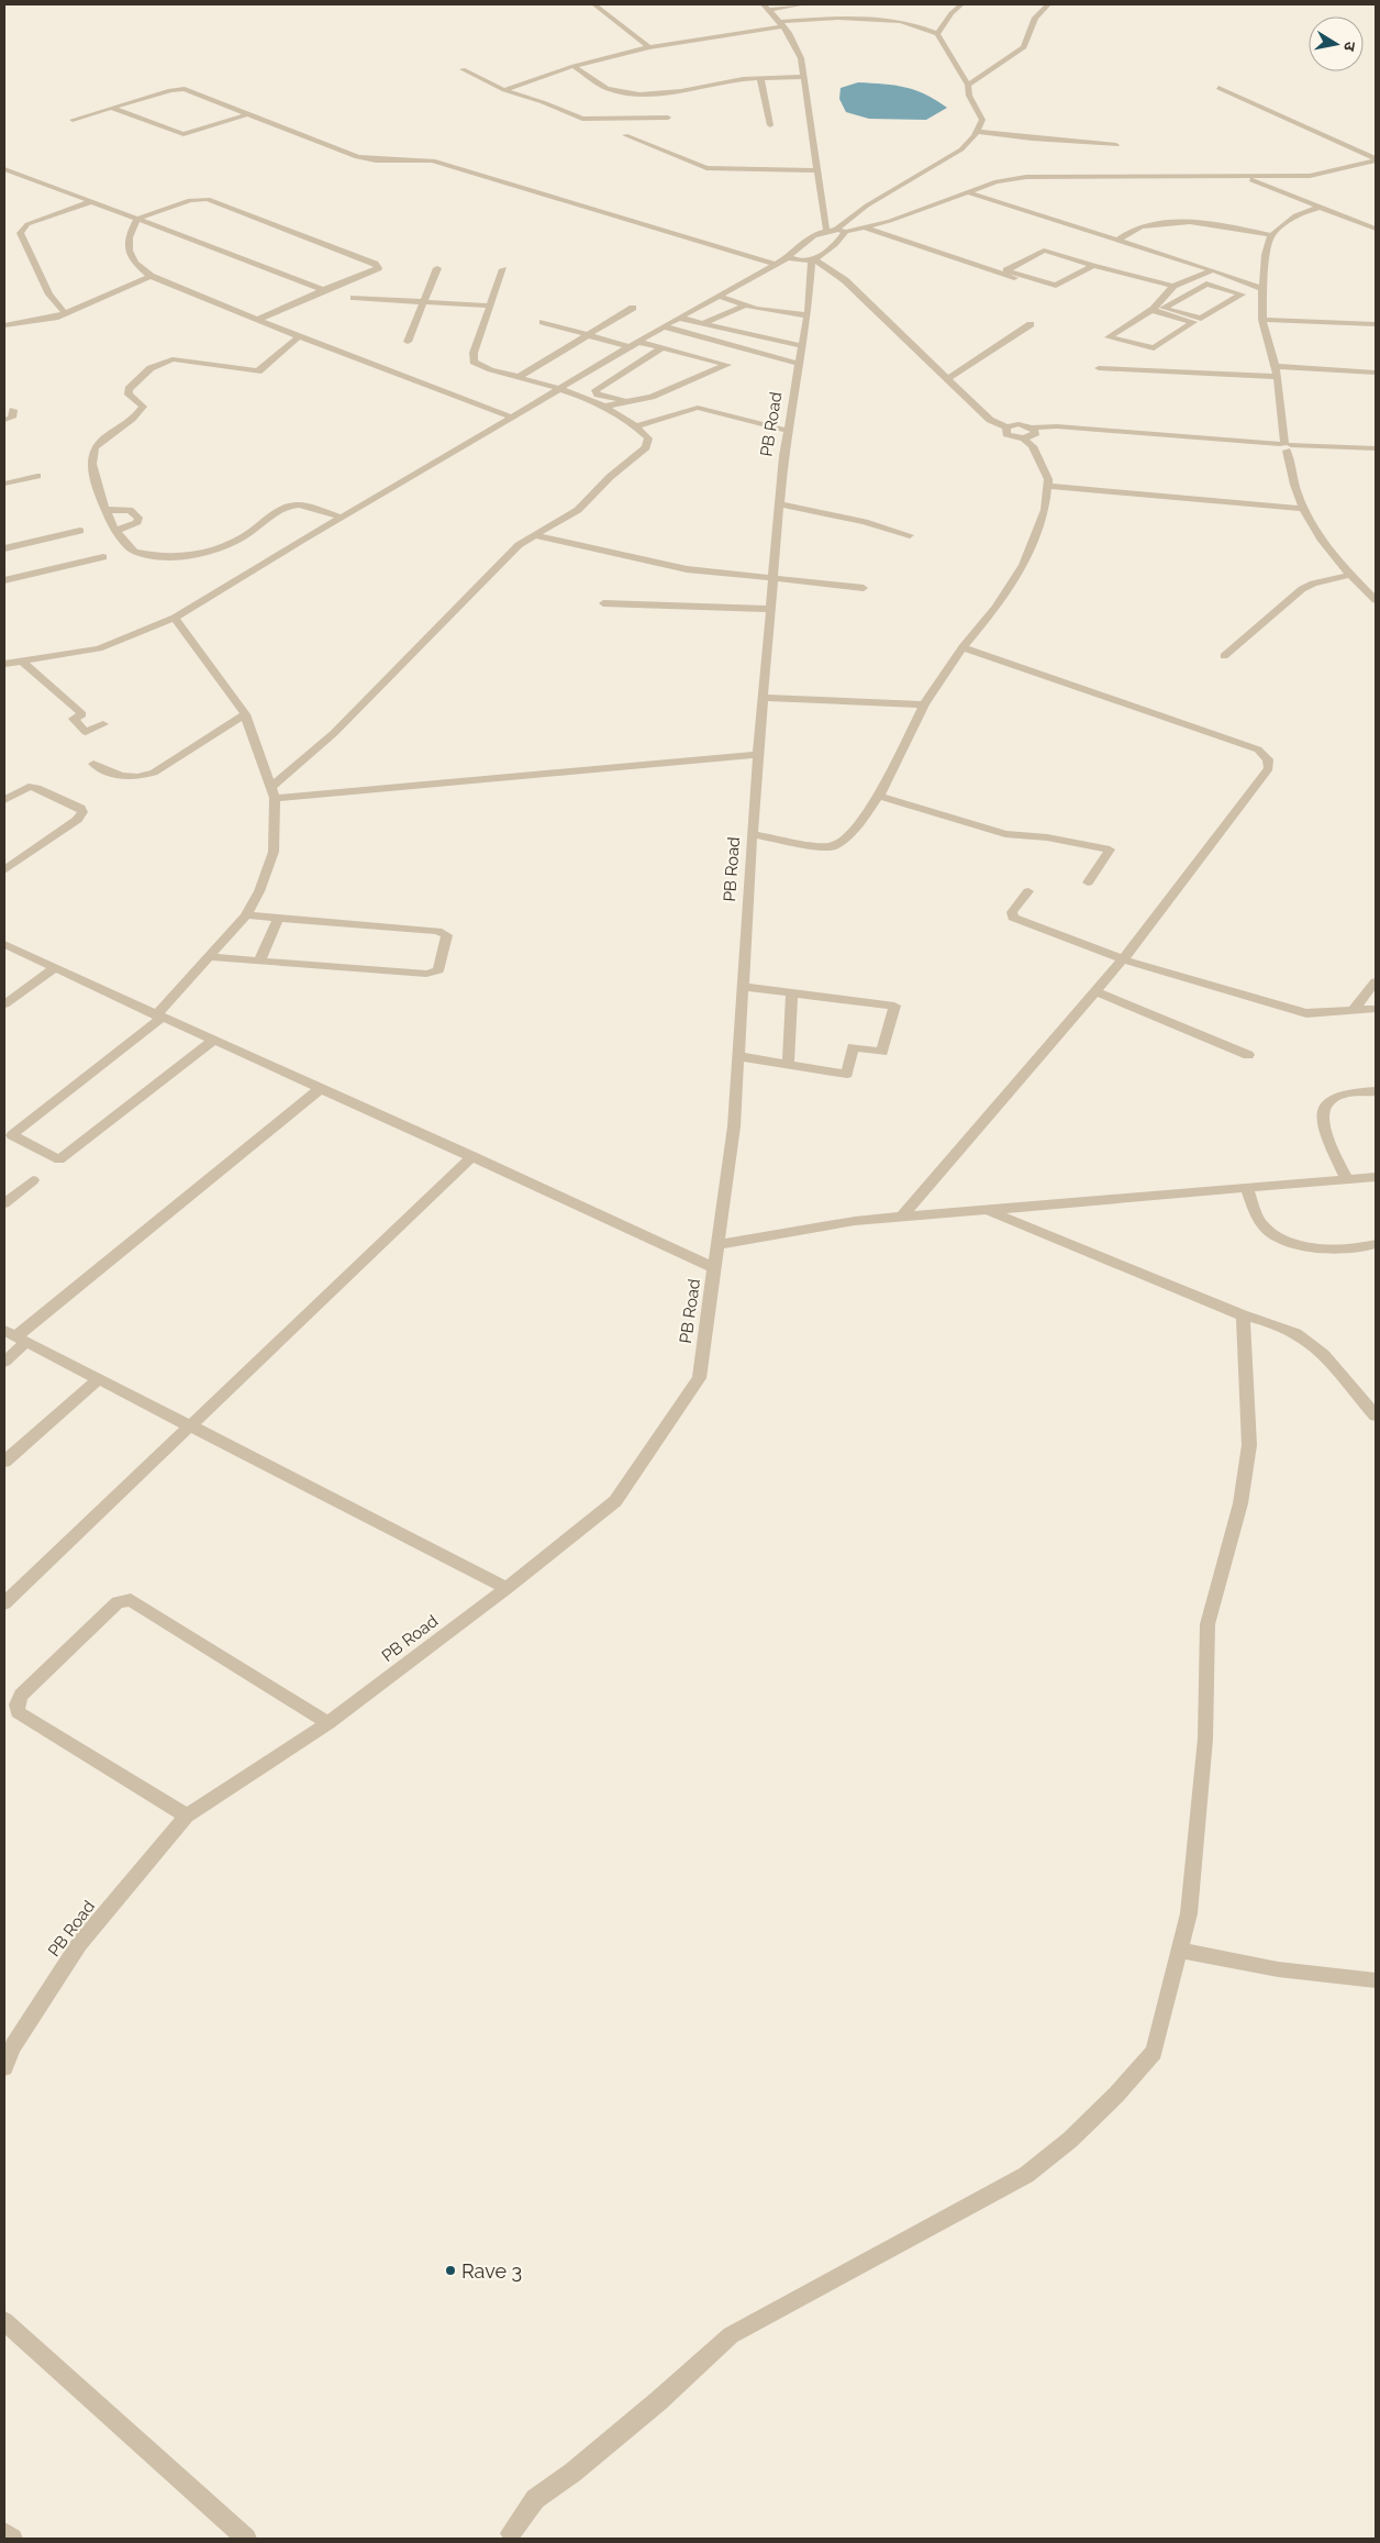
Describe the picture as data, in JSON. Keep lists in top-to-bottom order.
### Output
{
  "streets": {
    "street": ["PB Road"]
  },
  "places": ["Rave 3"],
  "north": "right"
}
